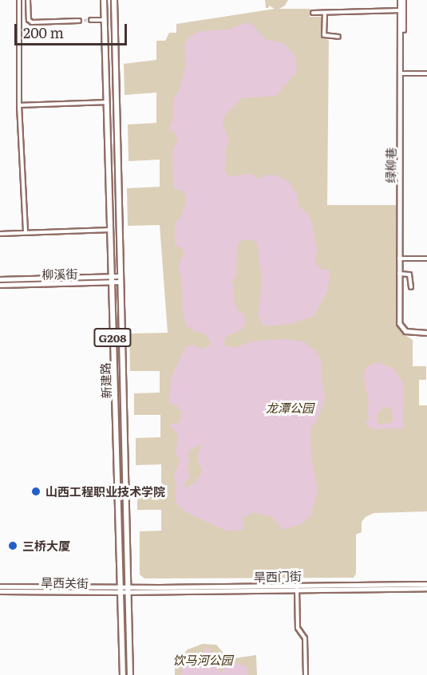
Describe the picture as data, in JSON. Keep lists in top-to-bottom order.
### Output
{
  "streets": {
    "main road": [
      "绿柳巷",
      "柳溪街",
      "G208",
      "新建路",
      "旱西门街",
      "旱西关街"
    ]
  },
  "crossings": [
    ["柳溪街", "新建路"],
    ["新建路", "旱西门街"],
    ["新建路", "旱西关街"],
    ["旱西门街", "旱西关街"]
  ],
  "parks": ["龙潭公园", "饮马河公园"],
  "places": ["山西工程职业技术学院", "三桥大厦"],
  "scale_bar": "200 m"
}
